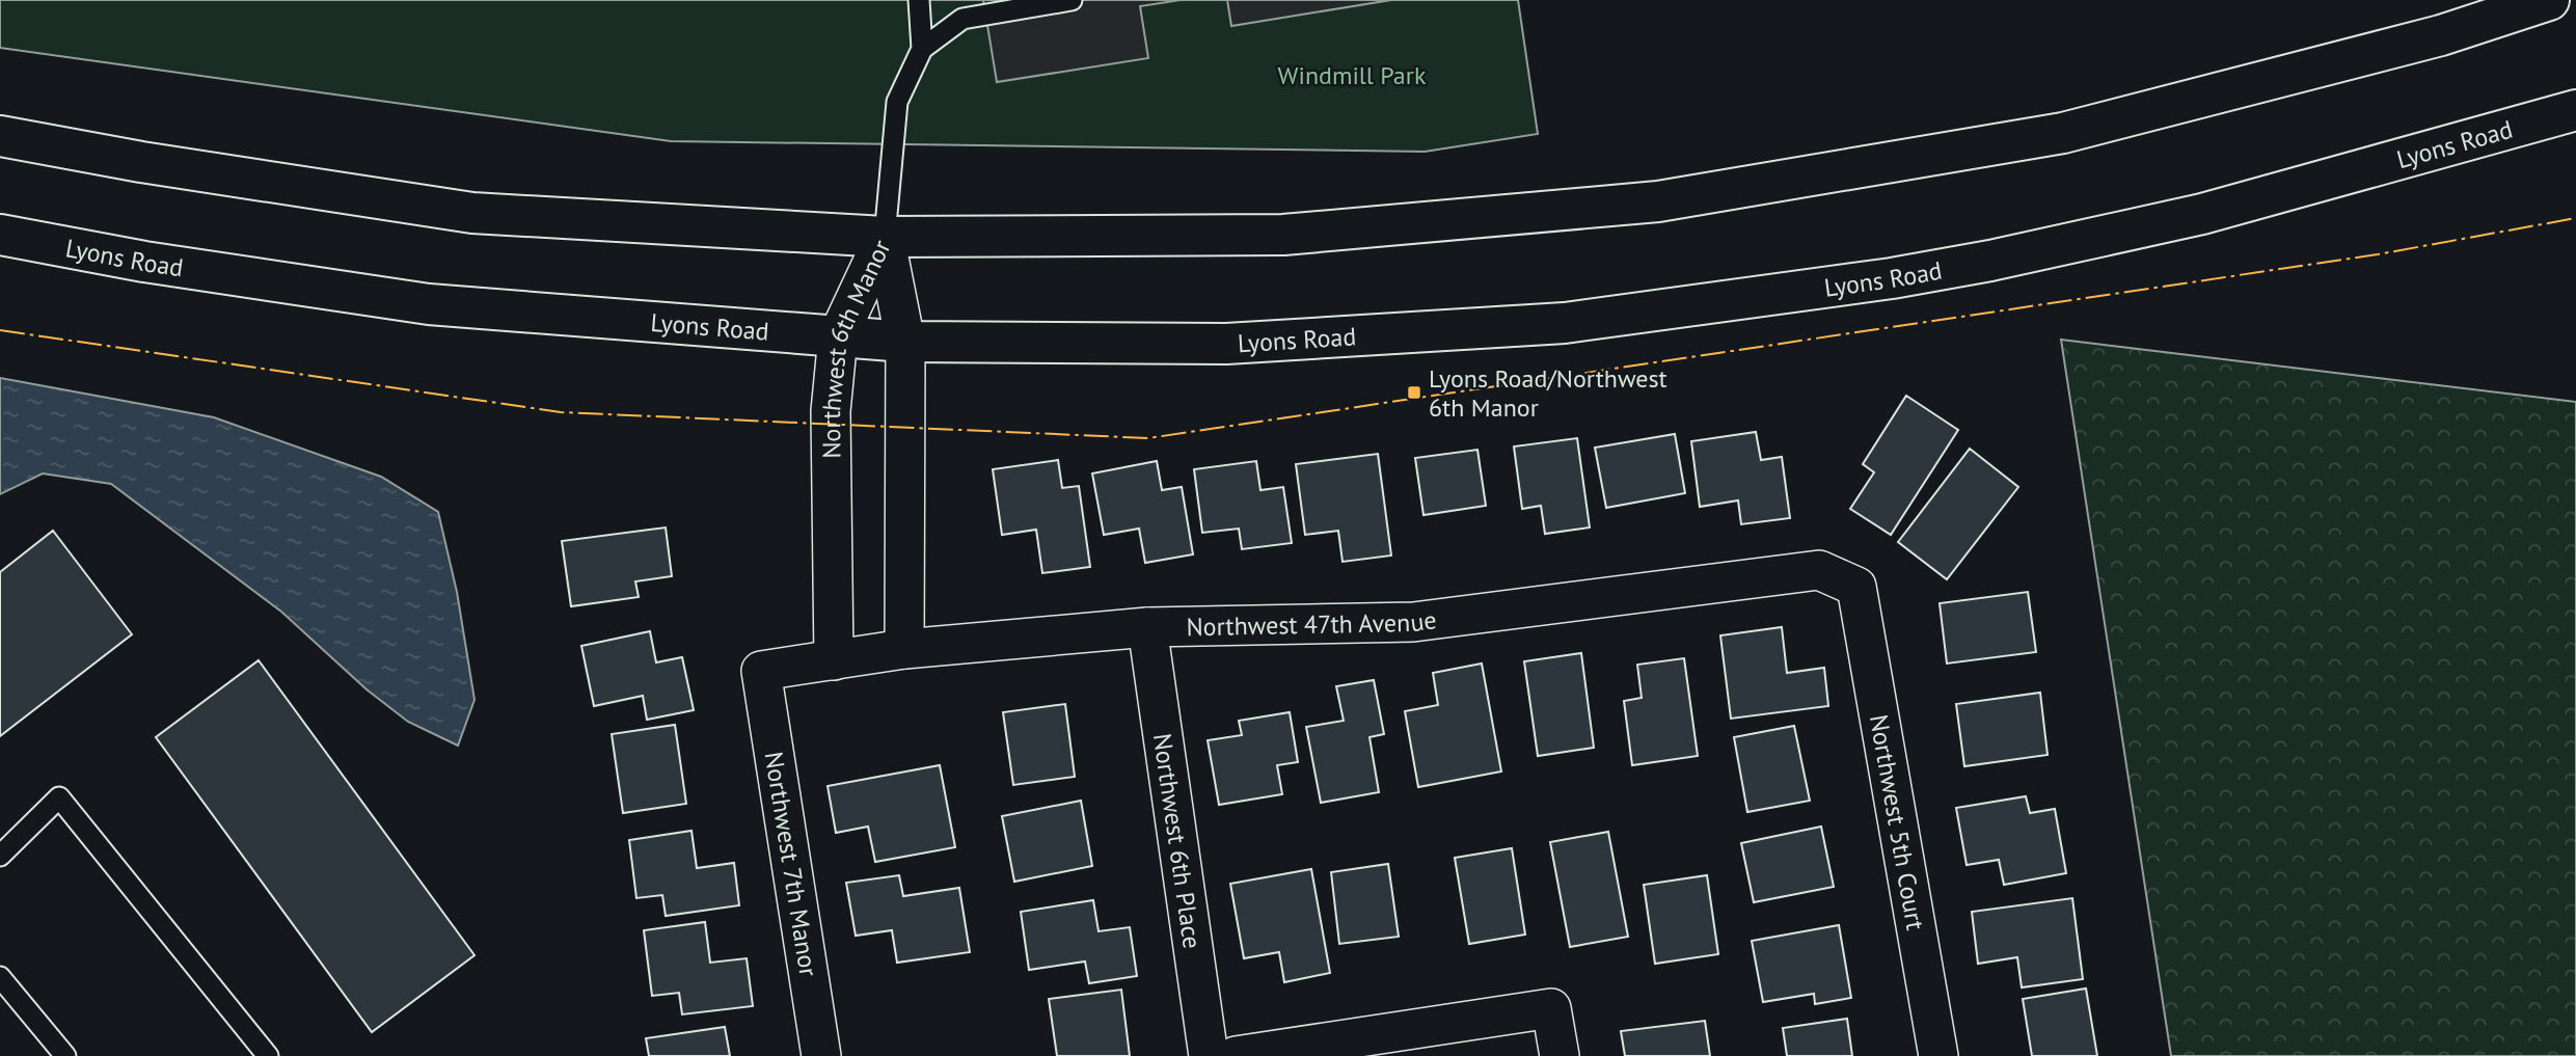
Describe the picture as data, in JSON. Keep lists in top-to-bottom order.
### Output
{
  "streets": {
    "main road": ["Lyons Road"],
    "street": [
      "Northwest 6th Manor",
      "Northwest 47th Avenue",
      "Northwest 5th Court",
      "Northwest 6th Place",
      "Northwest 7th Manor"
    ]
  },
  "crossings": [
    ["Lyons Road", "Northwest 6th Manor"],
    ["Northwest 6th Manor", "Northwest 47th Avenue"],
    ["Northwest 47th Avenue", "Northwest 5th Court"],
    ["Northwest 47th Avenue", "Northwest 6th Place"],
    ["Northwest 47th Avenue", "Northwest 7th Manor"]
  ],
  "parks": ["Windmill Park"],
  "places": {
    "transit": ["Lyons Road/Northwest 6th Manor"]
  }
}
